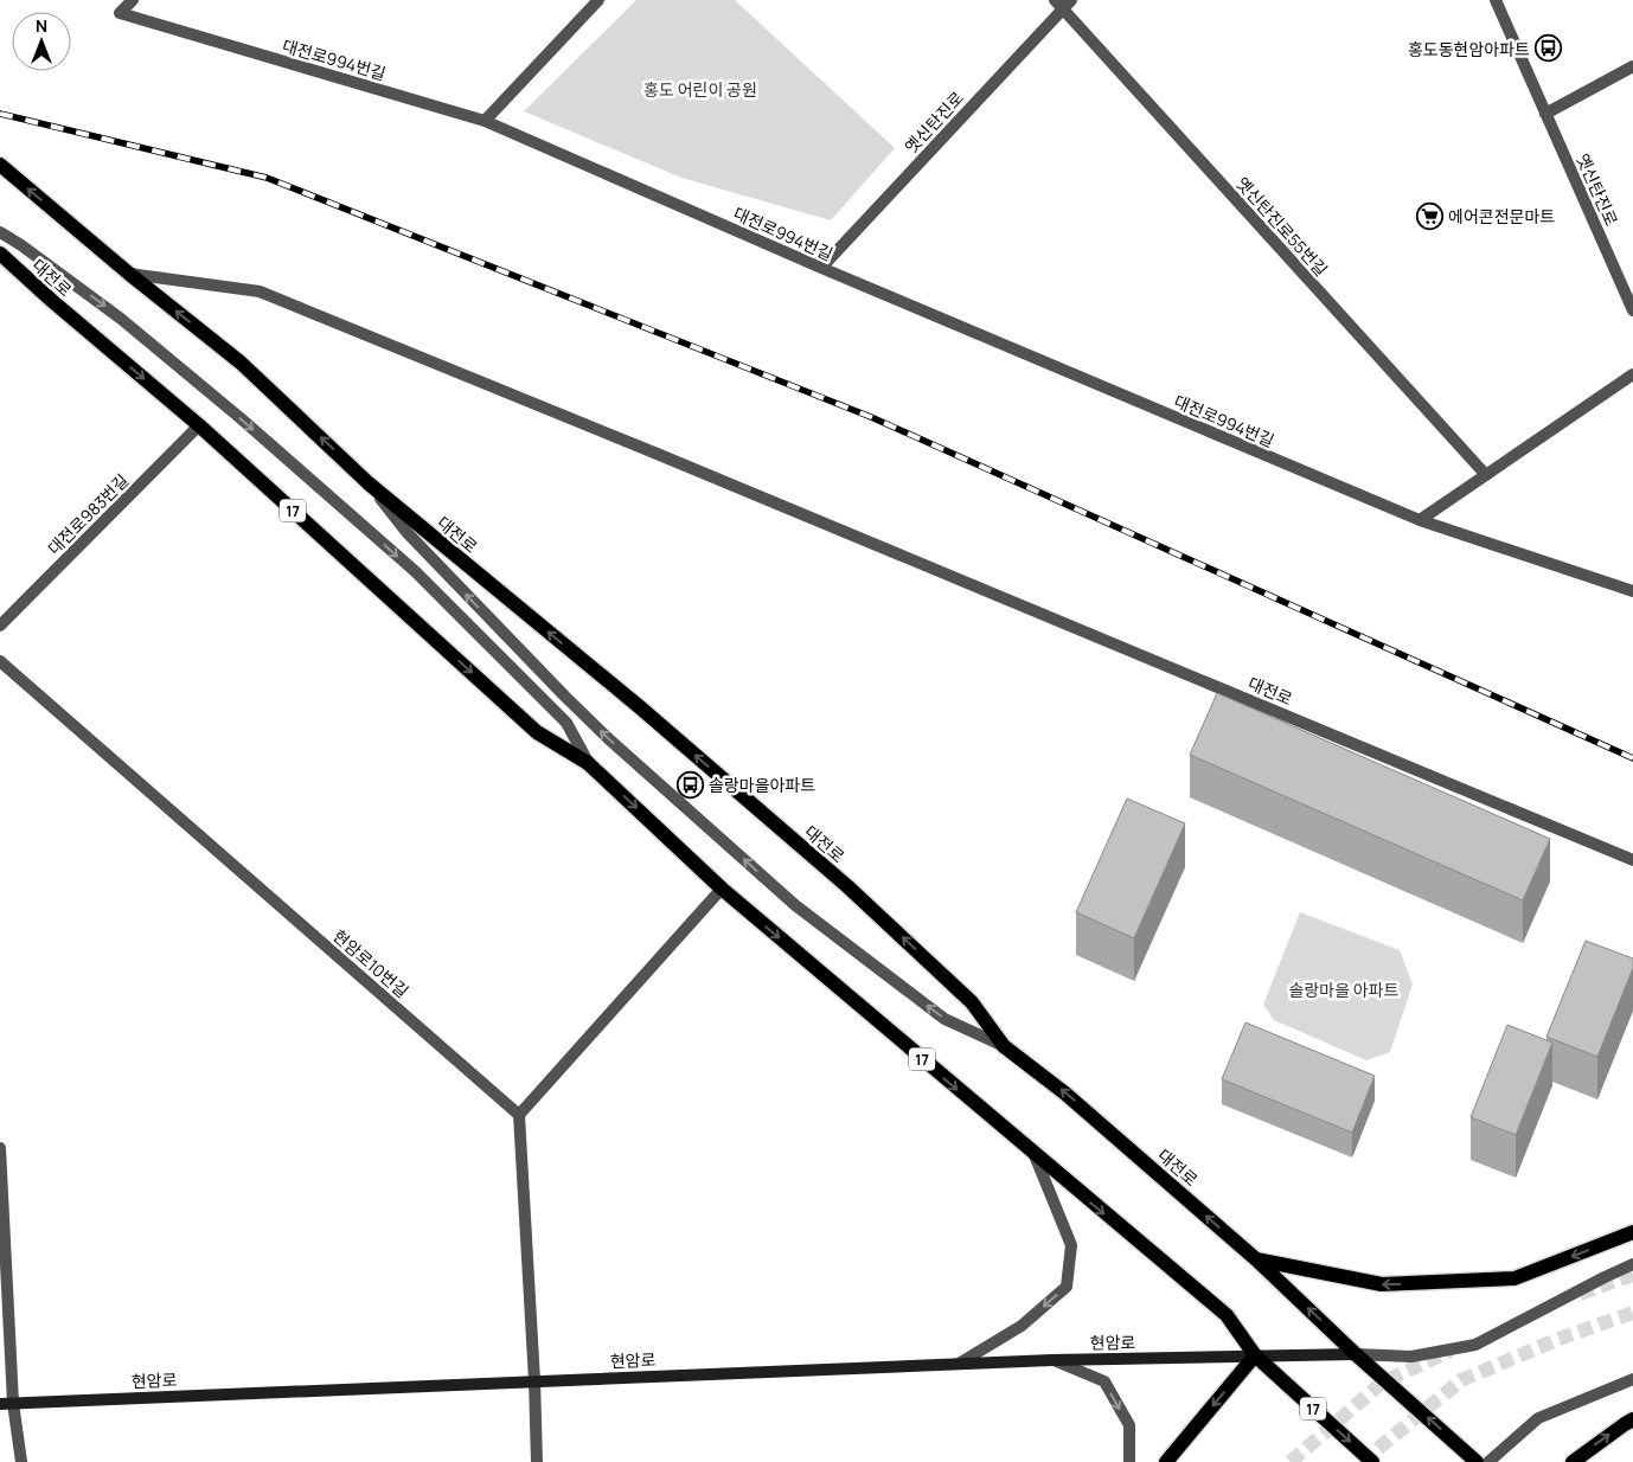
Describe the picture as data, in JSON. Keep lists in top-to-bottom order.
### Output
{
  "streets": {
    "main road": ["대전로", "17", "현암로"],
    "street": [
      "대전로994번길",
      "옛신탄진로",
      "옛신탄진로55번길",
      "대전로983번길",
      "현암로10번길"
    ]
  },
  "crossings": [
    ["대전로994번길", "옛신탄진로"],
    ["옛신탄진로", "옛신탄진로55번길"],
    ["대전로", "대전로983번길"],
    ["대전로", "현암로"]
  ],
  "parks": ["홍도 어린이 공원", "솔랑마을 아파트"],
  "places": {
    "bus stop": ["홍도동현암아파트", "솔랑마을아파트"],
    "supermarket": ["에어콘전문마트"]
  },
  "north": "top"
}
